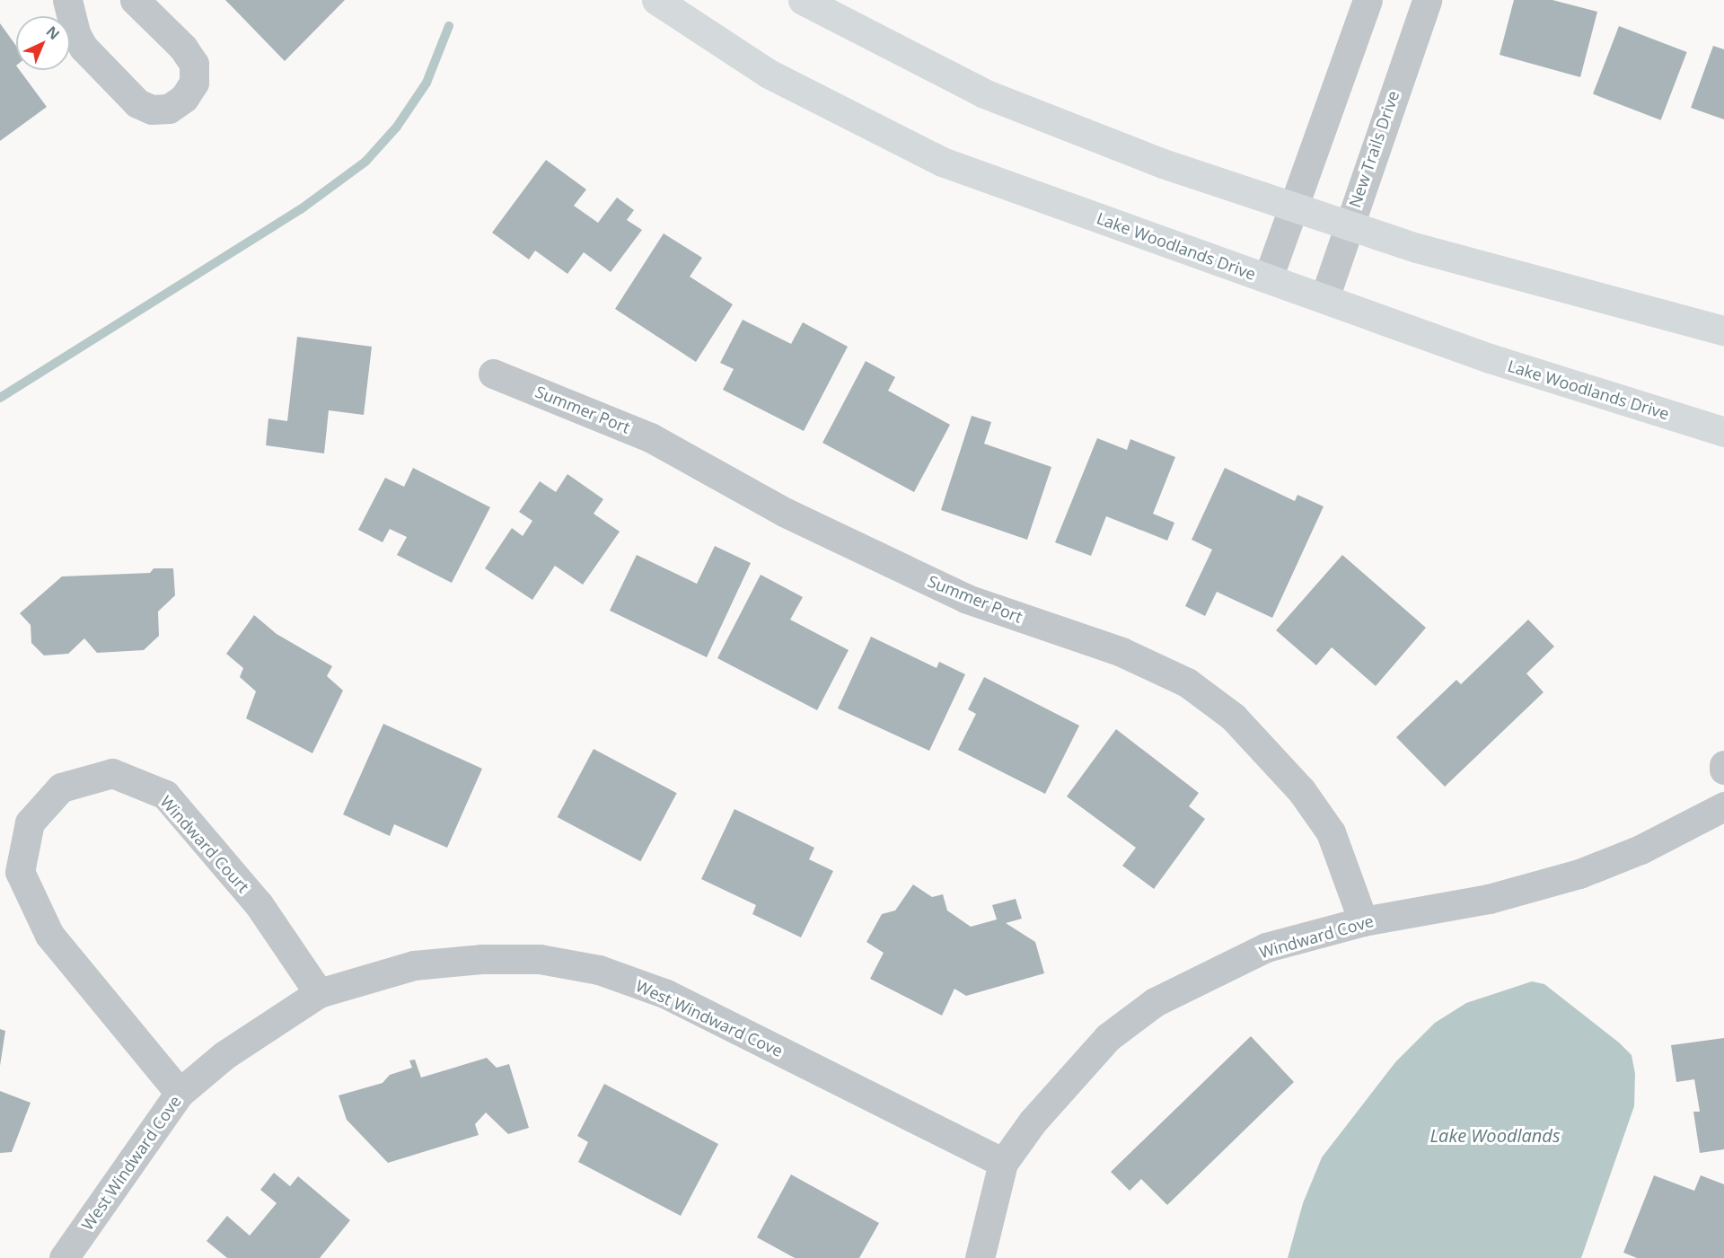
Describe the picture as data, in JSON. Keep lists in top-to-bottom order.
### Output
{
  "streets": {
    "main road": ["Lake Woodlands Drive"],
    "street": [
      "New Trails Drive",
      "Summer Port",
      "Windward Court",
      "Windward Cove",
      "West Windward Cove"
    ]
  },
  "crossings": [
    ["New Trails Drive", "Lake Woodlands Drive"],
    ["Summer Port", "Windward Cove"],
    ["Windward Court", "West Windward Cove"],
    ["Windward Cove", "West Windward Cove"]
  ],
  "water": ["Lake Woodlands"],
  "north": "top right"
}
